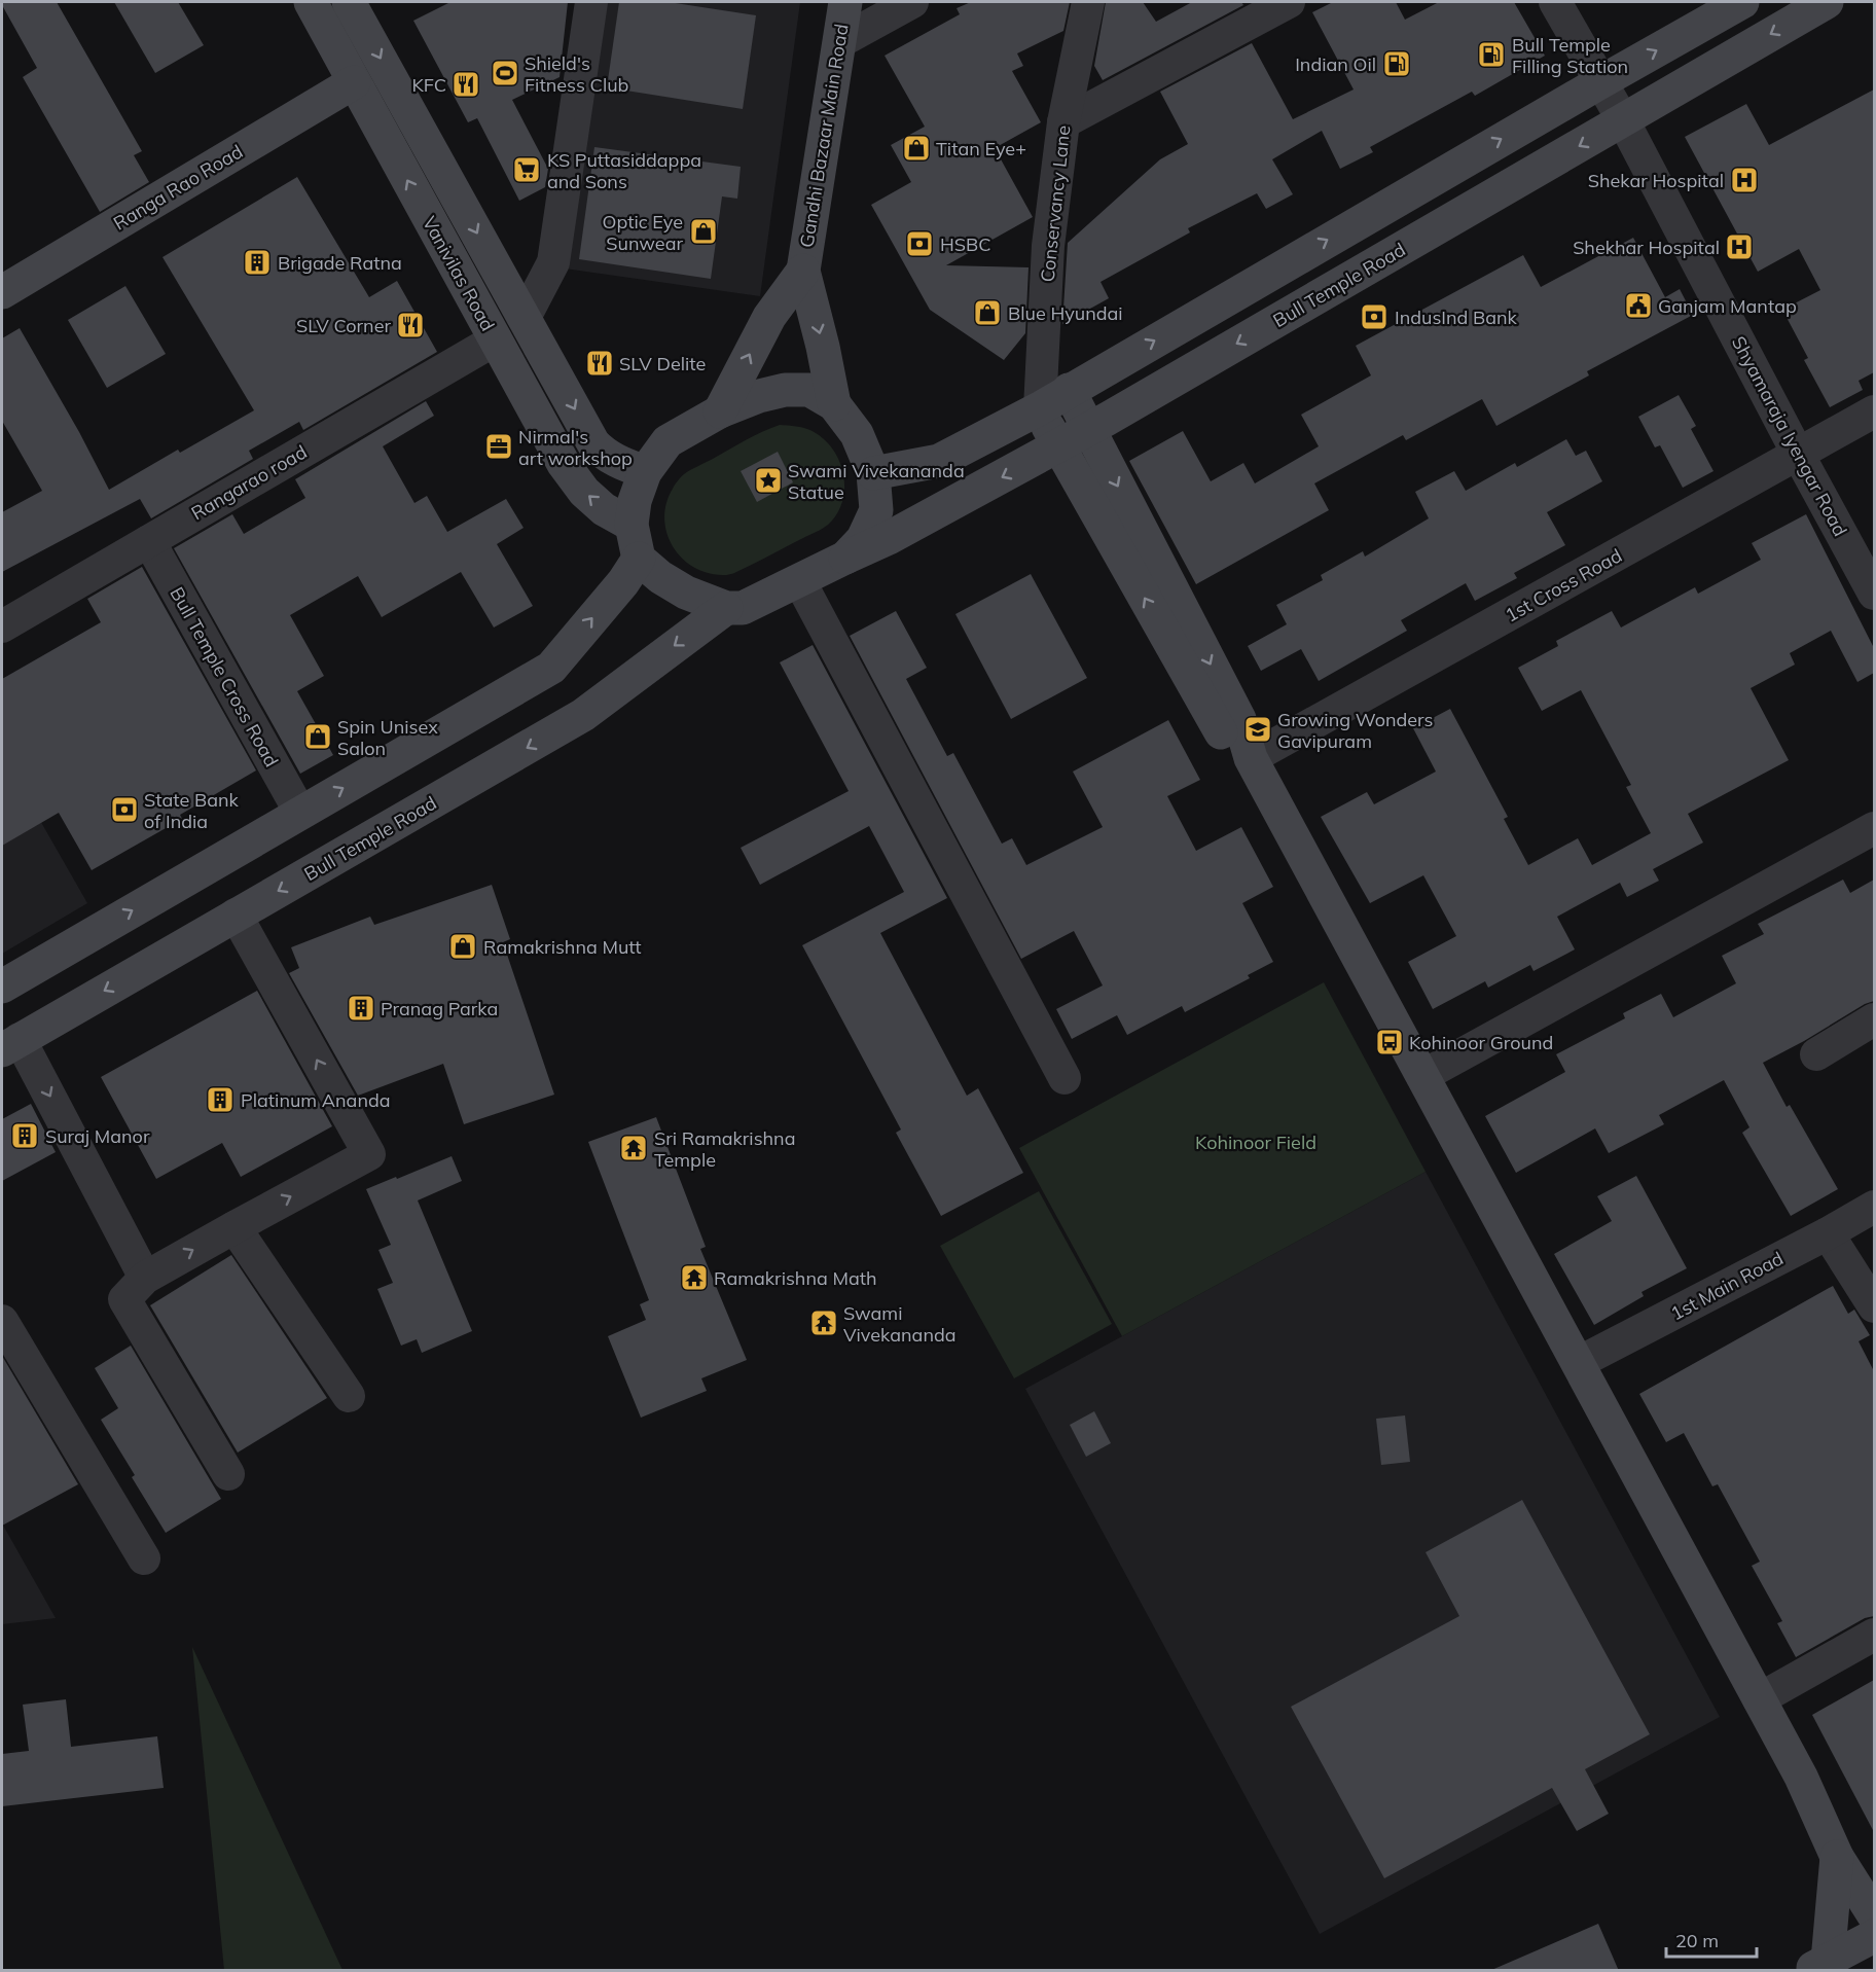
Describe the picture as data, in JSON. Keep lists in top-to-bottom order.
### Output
{
  "streets": {
    "main road": [
      "Gandhi Bazaar Main Road",
      "Ranga Rao Road",
      "Vanivilas Road",
      "Bull Temple Road"
    ],
    "street": [
      "Conservancy Lane",
      "Shyamaraja Iyengar Road",
      "Rangarao road",
      "1st Cross Road",
      "Bull Temple Cross Road",
      "1st Main Road"
    ]
  },
  "crossings": [
    ["Ranga Rao Road", "Vanivilas Road"],
    ["Vanivilas Road", "Rangarao road"],
    ["Bull Temple Road", "Shyamaraja Iyengar Road"],
    ["Shyamaraja Iyengar Road", "1st Cross Road"],
    ["Rangarao road", "Bull Temple Cross Road"]
  ],
  "parks": ["Kohinoor Field"],
  "places": {
    "fuel station": ["Bull Temple Filling Station", "Indian Oil"],
    "sports": ["Shield's Fitness Club"],
    "restaurant": ["KFC", "SLV Corner", "SLV Delite"],
    "shop": [
      "Titan Eye+",
      "Optic Eye Sunwear",
      "Blue Hyundai",
      "Spin Unisex Salon",
      "Ramakrishna Mutt"
    ],
    "supermarket": ["KS Puttasiddappa and Sons"],
    "hospital": ["Shekar Hospital", "Shekhar Hospital"],
    "bank": ["HSBC", "IndusInd Bank", "State Bank of India"],
    "building": [
      "Brigade Ratna",
      "Pranag Parka",
      "Platinum Ananda",
      "Suraj Manor"
    ],
    "public building": ["Ganjam Mantap"],
    "office": ["Nirmal's art workshop"],
    "place": ["Swami Vivekananda Statue"],
    "school or university": ["Growing Wonders Gavipuram"],
    "bus stop": ["Kohinoor Ground"],
    "temple": ["Sri Ramakrishna Temple", "Ramakrishna Math", "Swami Vivekananda"]
  },
  "scale_bar": "20 m"
}
